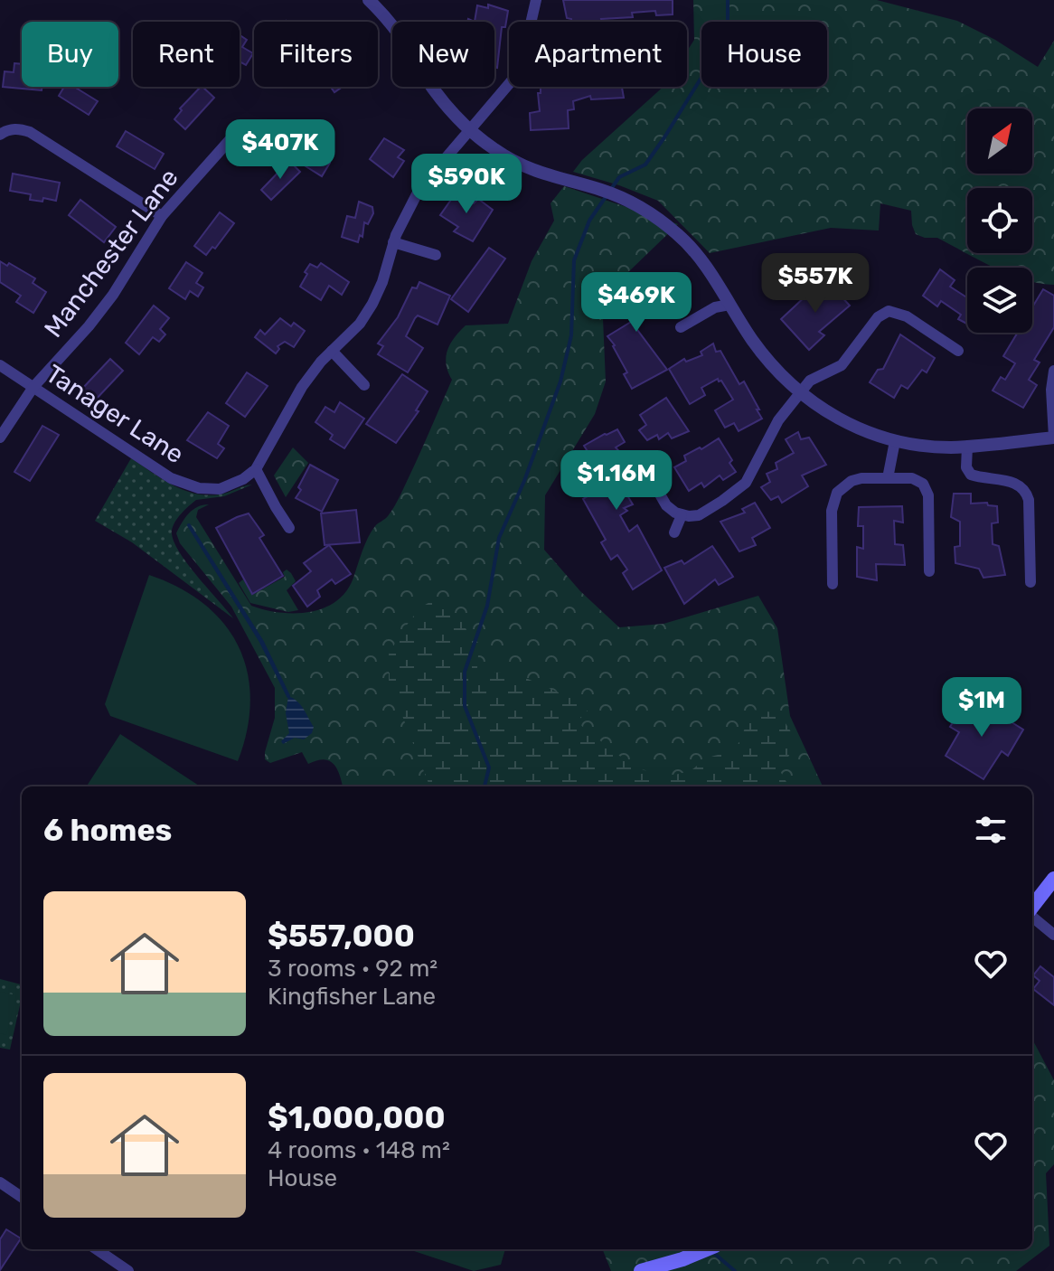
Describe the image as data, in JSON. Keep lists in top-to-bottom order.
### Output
{
  "streets": {
    "street": ["Manchester Lane", "Tanager Lane"]
  },
  "crossings": [
    ["Manchester Lane", "Tanager Lane"]
  ],
  "north": "top right",
  "page": {
    "chip": [
      "Buy",
      "Rent",
      "Filters",
      "New",
      "Apartment",
      "House"
    ],
    "price": [
      "$407K",
      "$590K",
      "$557K",
      "$469K",
      "$1.16M",
      "$1M"
    ],
    "heading": "6 homes",
    "list": [
      {
        "name": "$557,000",
        "note": "3 rooms · 92 m² · Kingfisher Lane"
      },
      {
        "name": "$1,000,000",
        "note": "4 rooms · 148 m² · House"
      }
    ]
  }
}
